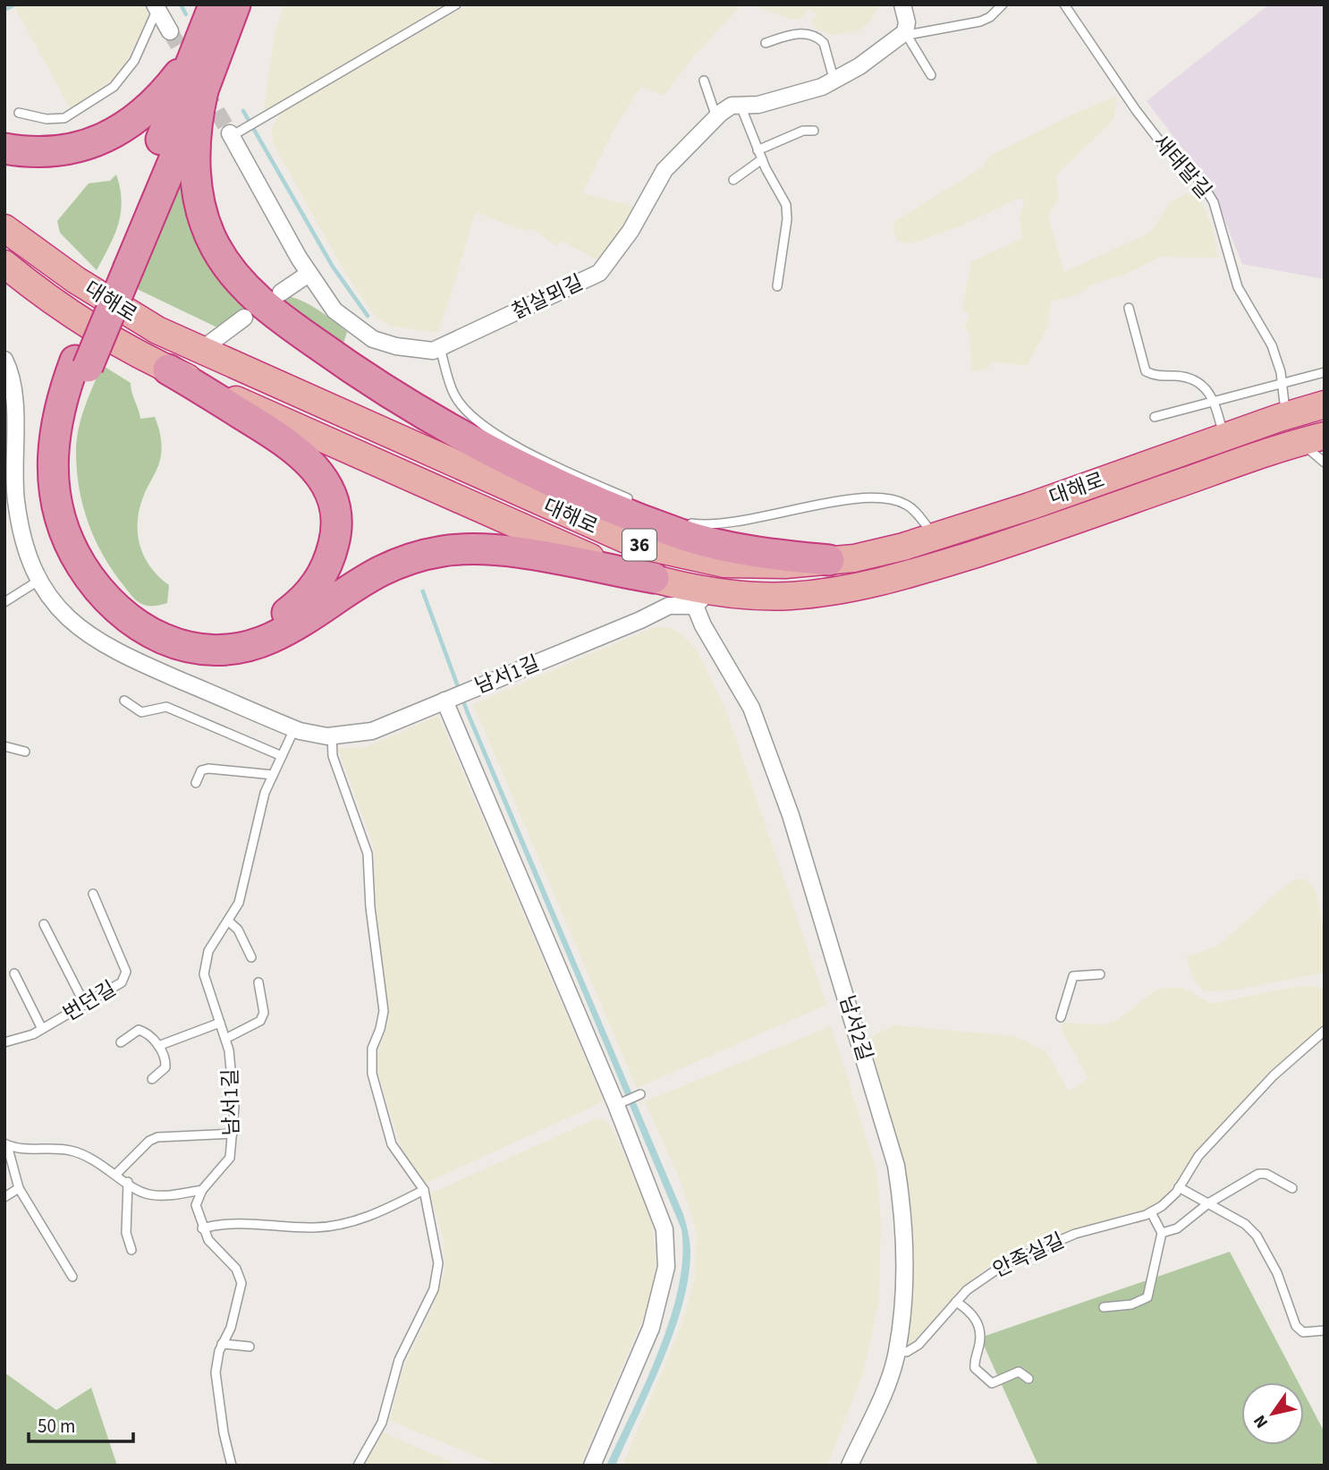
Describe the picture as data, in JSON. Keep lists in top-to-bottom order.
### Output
{
  "streets": {
    "highway": ["대해로", "36"],
    "street": ["칡살뫼길", "남서1길", "남서2길"],
    "lane": ["새태말길", "번던길", "안족실길"]
  },
  "crossings": [
    ["새태말길", "대해로"],
    ["대해로", "남서1길"],
    ["대해로", "남서2길"],
    ["남서1길", "남서2길"],
    ["남서2길", "안족실길"]
  ],
  "scale_bar": "50 m",
  "north": "bottom left"
}
